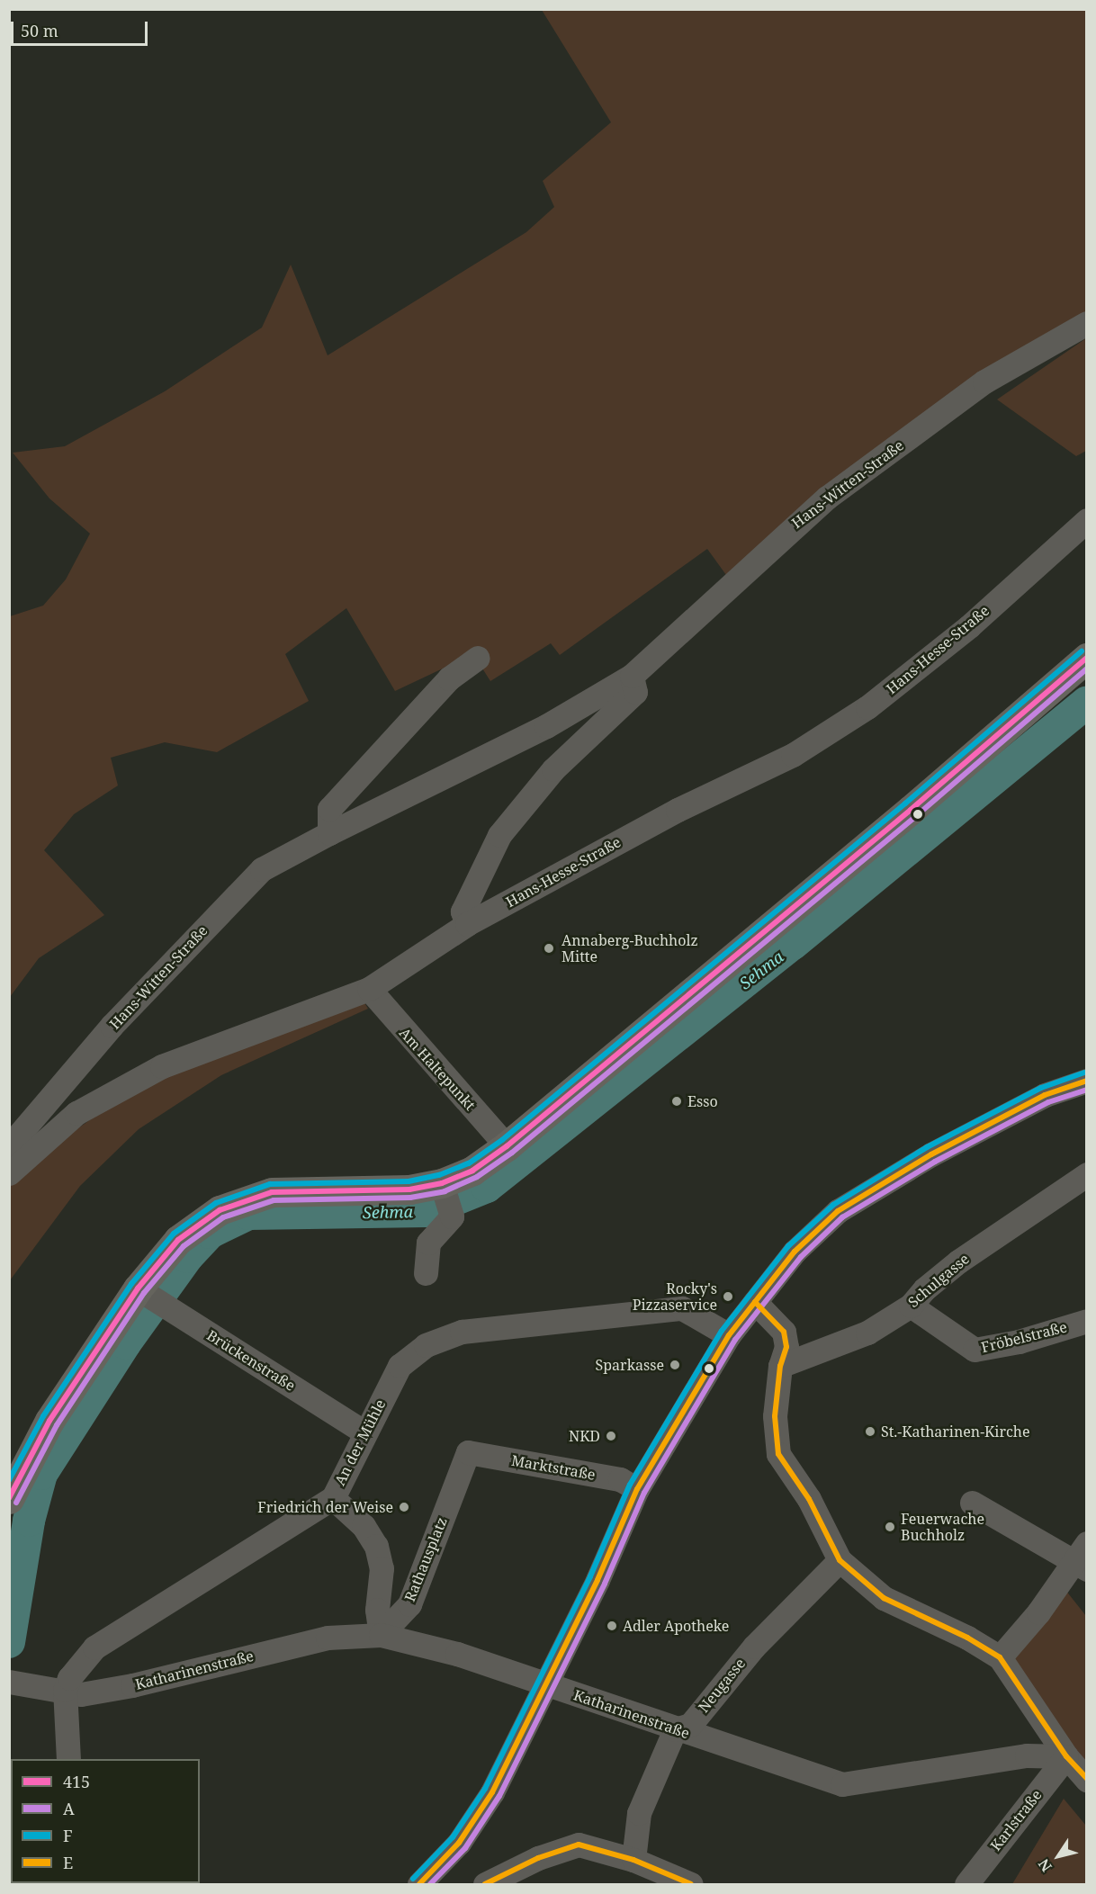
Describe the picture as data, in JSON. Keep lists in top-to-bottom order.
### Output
{
  "streets": {
    "street": [
      "Hans-Witten-Straße",
      "Hans-Hesse-Straße",
      "Am Haltepunkt",
      "Schulgasse",
      "Fröbelstraße",
      "Brückenstraße",
      "An der Mühle",
      "Marktstraße",
      "Rathausplatz",
      "Katharinenstraße",
      "Neugasse",
      "Karlstraße"
    ]
  },
  "crossings": [
    ["Hans-Hesse-Straße", "Am Haltepunkt"],
    ["Schulgasse", "Fröbelstraße"],
    ["Brückenstraße", "An der Mühle"],
    ["An der Mühle", "Katharinenstraße"],
    ["Marktstraße", "Rathausplatz"],
    ["Rathausplatz", "Katharinenstraße"],
    ["Katharinenstraße", "Neugasse"],
    ["Katharinenstraße", "Karlstraße"]
  ],
  "water": ["Sehma"],
  "places": [
    "Annaberg-Buchholz Mitte",
    "Esso",
    "Rocky's Pizzaservice",
    "Sparkasse",
    "St.-Katharinen-Kirche",
    "NKD",
    "Friedrich der Weise",
    "Feuerwache Buchholz",
    "Adler Apotheke"
  ],
  "lines": [
    "transit line F",
    "transit line 415",
    "transit line A",
    "transit line E"
  ],
  "legend": [
    "415",
    "A",
    "F",
    "E"
  ],
  "scale_bar": "50 m",
  "north": "bottom left"
}
